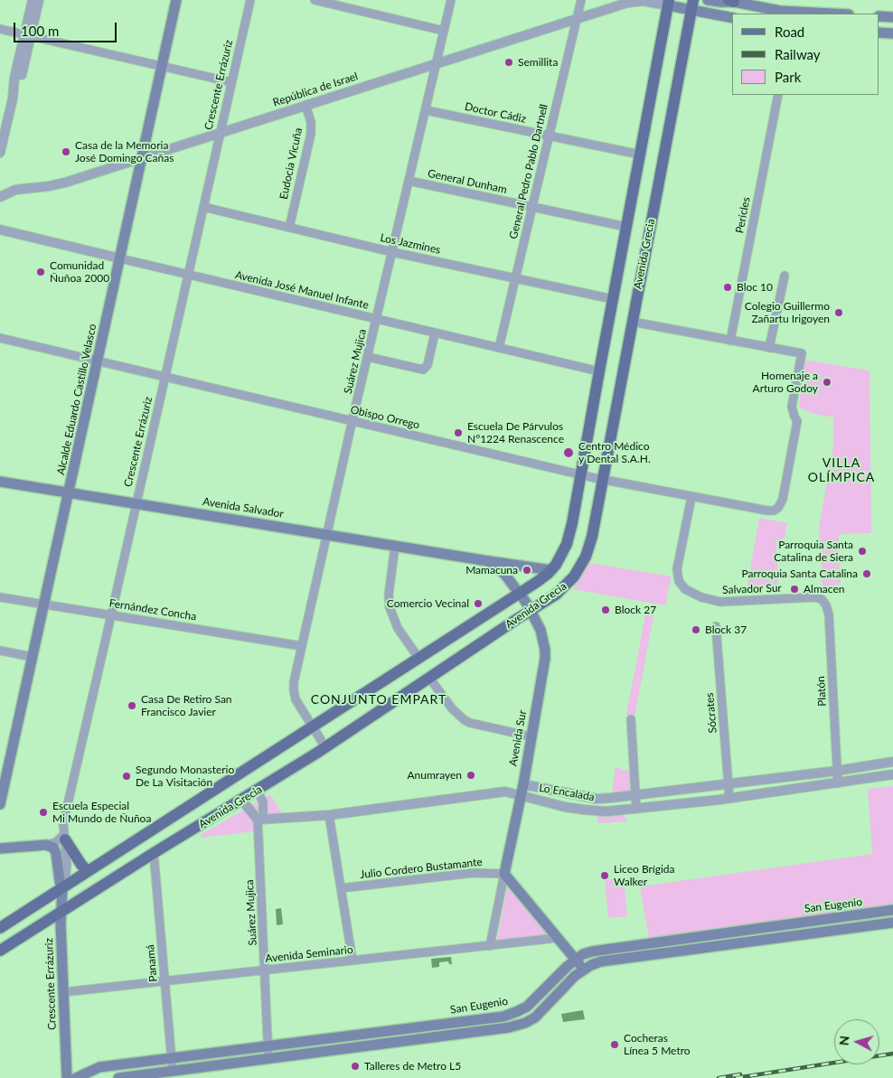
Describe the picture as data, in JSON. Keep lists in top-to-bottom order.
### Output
{
  "streets": {
    "main road": [
      "Crescente Errázuriz",
      "Avenida Grecia",
      "Alcalde Eduardo Castillo Velasco",
      "Avenida Salvador",
      "Avenida Sur",
      "San Eugenio"
    ],
    "street": [
      "República de Israel",
      "Doctor Cádiz",
      "Eudocia Vicuña",
      "General Pedro Pablo Dartnell",
      "General Dunham",
      "Pericles",
      "Los Jazmines",
      "Avenida José Manuel Infante",
      "Suárez Mujica",
      "Obispo Orrego",
      "Salvador Sur",
      "Fernández Concha",
      "Platón",
      "Sócrates",
      "Lo Encalada",
      "Julio Cordero Bustamante",
      "Avenida Seminario",
      "Panamá"
    ]
  },
  "crossings": [
    ["Crescente Errázuriz", "República de Israel"],
    ["Crescente Errázuriz", "Los Jazmines"],
    ["Crescente Errázuriz", "Avenida Grecia"],
    ["Crescente Errázuriz", "Avenida José Manuel Infante"],
    ["Crescente Errázuriz", "Obispo Orrego"],
    ["Crescente Errázuriz", "Avenida Salvador"],
    ["Crescente Errázuriz", "Fernández Concha"],
    ["Crescente Errázuriz", "Avenida Seminario"],
    ["República de Israel", "Eudocia Vicuña"],
    ["República de Israel", "General Pedro Pablo Dartnell"],
    ["República de Israel", "Avenida Grecia"],
    ["República de Israel", "Suárez Mujica"],
    ["República de Israel", "Alcalde Eduardo Castillo Velasco"],
    ["Doctor Cádiz", "General Pedro Pablo Dartnell"],
    ["Doctor Cádiz", "Avenida Grecia"],
    ["Doctor Cádiz", "Suárez Mujica"],
    ["Eudocia Vicuña", "Los Jazmines"],
    ["General Pedro Pablo Dartnell", "General Dunham"],
    ["General Pedro Pablo Dartnell", "Los Jazmines"],
    ["General Pedro Pablo Dartnell", "Avenida José Manuel Infante"],
    ["General Dunham", "Avenida Grecia"],
    ["General Dunham", "Suárez Mujica"],
    ["Los Jazmines", "Avenida Grecia"],
    ["Los Jazmines", "Suárez Mujica"],
    ["Avenida Grecia", "Avenida José Manuel Infante"],
    ["Avenida Grecia", "Suárez Mujica"],
    ["Avenida Grecia", "Obispo Orrego"],
    ["Avenida Grecia", "Avenida Salvador"],
    ["Avenida Grecia", "Avenida Sur"],
    ["Avenida Grecia", "Panamá"],
    ["Avenida José Manuel Infante", "Suárez Mujica"],
    ["Avenida José Manuel Infante", "Alcalde Eduardo Castillo Velasco"],
    ["Suárez Mujica", "Obispo Orrego"],
    ["Suárez Mujica", "Avenida Salvador"],
    ["Suárez Mujica", "Fernández Concha"],
    ["Suárez Mujica", "Lo Encalada"],
    ["Suárez Mujica", "San Eugenio"],
    ["Suárez Mujica", "Avenida Seminario"],
    ["Alcalde Eduardo Castillo Velasco", "Obispo Orrego"],
    ["Alcalde Eduardo Castillo Velasco", "Avenida Salvador"],
    ["Alcalde Eduardo Castillo Velasco", "Fernández Concha"],
    ["Obispo Orrego", "Salvador Sur"],
    ["Avenida Salvador", "Avenida Sur"],
    ["Salvador Sur", "Platón"],
    ["Platón", "Lo Encalada"],
    ["Sócrates", "Lo Encalada"],
    ["Avenida Sur", "Lo Encalada"],
    ["Avenida Sur", "Julio Cordero Bustamante"],
    ["Avenida Sur", "Avenida Seminario"],
    ["San Eugenio", "Panamá"],
    ["Avenida Seminario", "Panamá"]
  ],
  "districts": ["VILLA OLÍMPICA", "CONJUNTO EMPART"],
  "places": [
    "Semillita",
    "Casa de la Memoria José Domingo Cañas",
    "Comunidad Ñuñoa 2000",
    "Bloc 10",
    "Colegio Guillermo Zañartu Irigoyen",
    "Homenaje a Arturo Godoy",
    "Escuela De Párvulos N°1224 Renascence",
    "Centro Médico y Dental S.A.H.",
    "Parroquia Santa Catalina de Siera",
    "Mamacuna",
    "Parroquia Santa Catalina",
    "Almacen",
    "Comercio Vecinal",
    "Block 27",
    "Block 37",
    "Casa De Retiro San Francisco Javier",
    "Anumrayen",
    "Segundo Monasterio De La Visitación",
    "Escuela Especial Mi Mundo de Ñuñoa",
    "Liceo Brígida Walker",
    "Cocheras Línea 5 Metro",
    "Talleres de Metro L5"
  ],
  "legend": ["Road", "Railway", "Park"],
  "scale_bar": "100 m",
  "north": "left"
}
